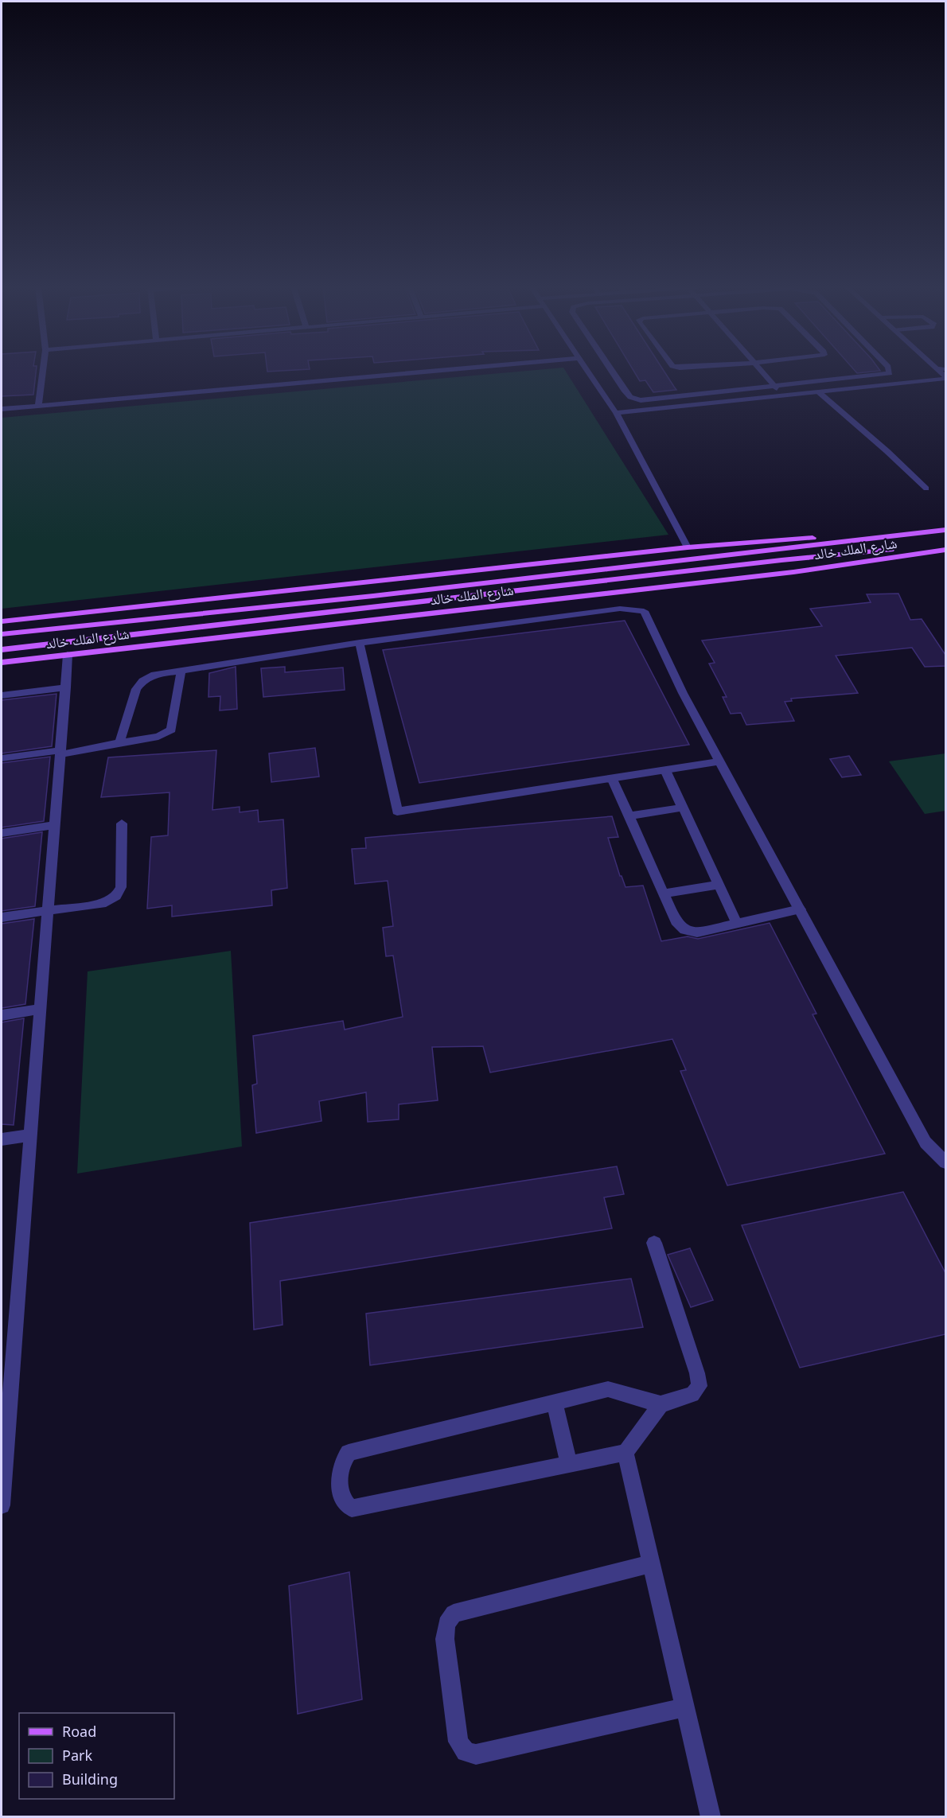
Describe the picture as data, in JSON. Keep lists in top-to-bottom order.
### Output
{
  "streets": {
    "main road": ["شارع الملك خالد"]
  },
  "legend": ["Road", "Park", "Building"]
}
